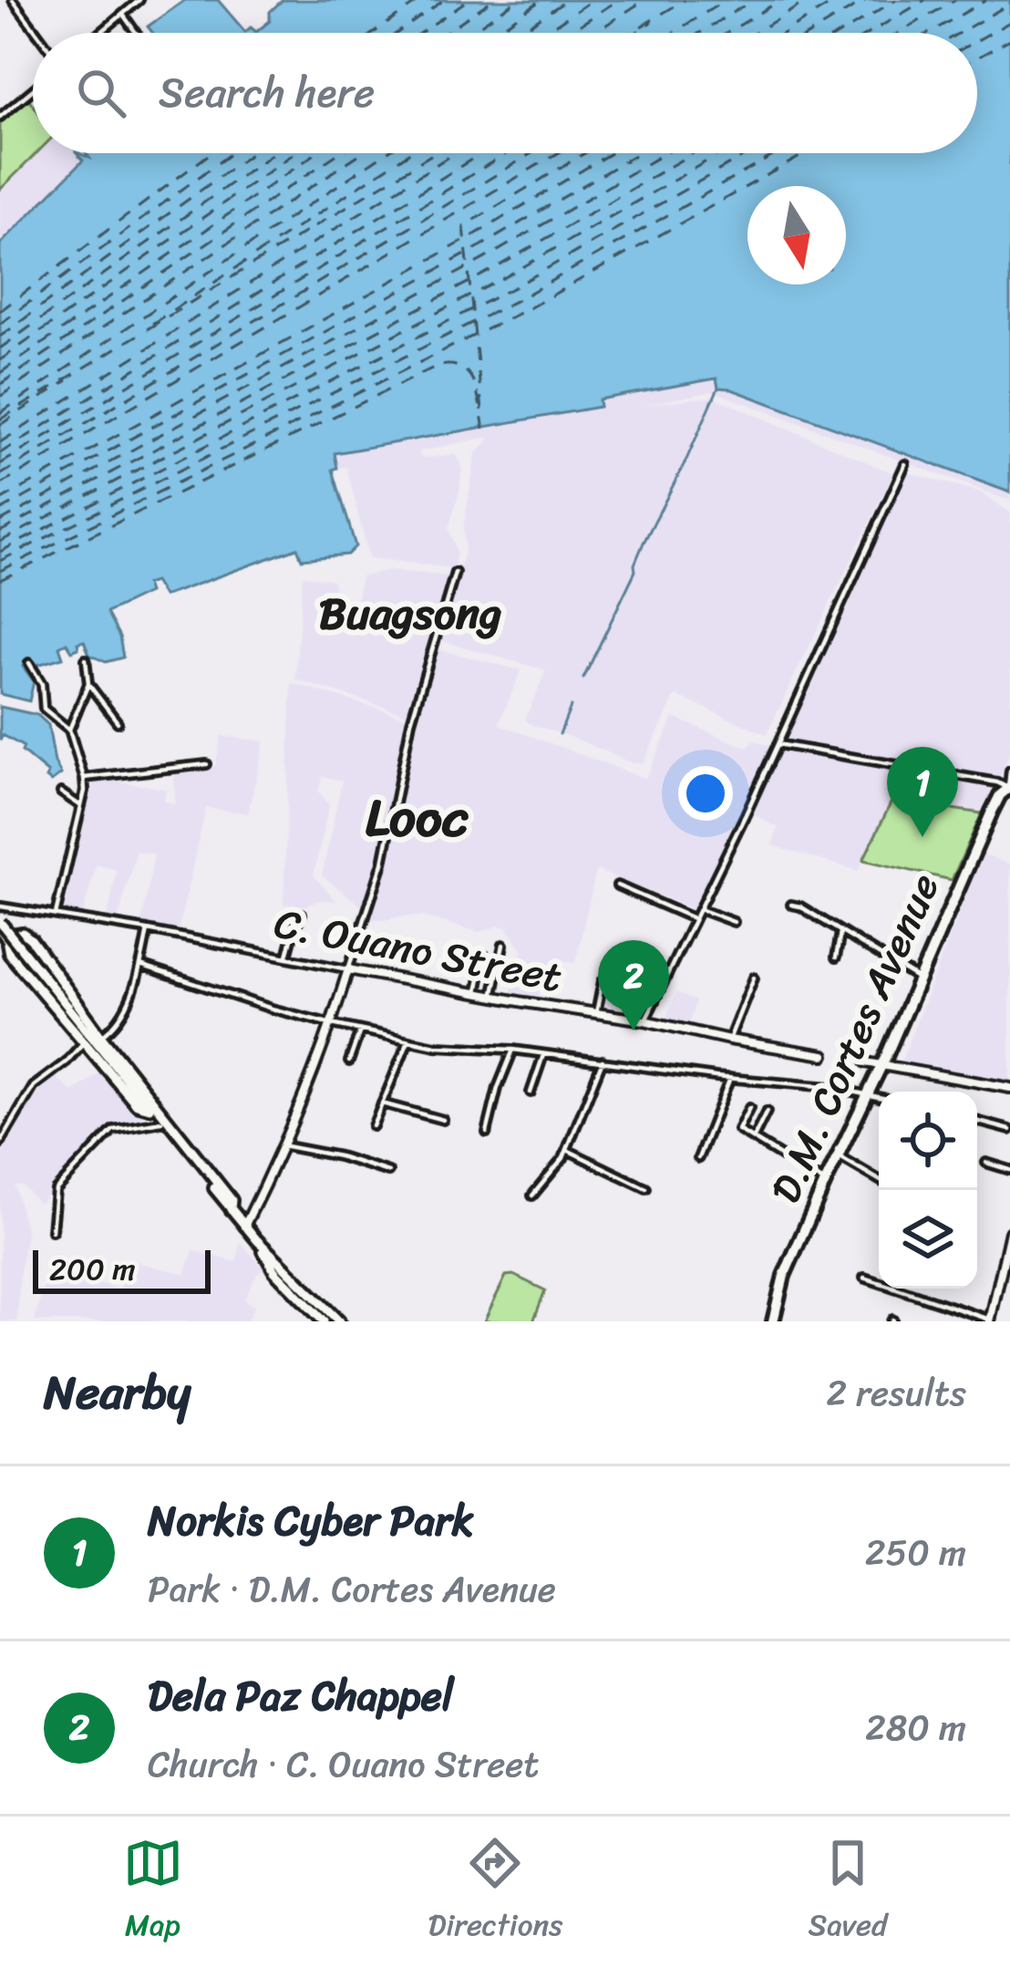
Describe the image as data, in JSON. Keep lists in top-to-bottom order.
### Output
{
  "streets": {
    "highway": ["D.M. Cortes Avenue"],
    "street": ["C. Ouano Street"]
  },
  "districts": ["Buagsong", "Looc"],
  "scale_bar": "200 m",
  "north": "bottom",
  "page": {
    "search": "Search here",
    "pins": ["1", "2"],
    "scale": "200 m",
    "heading": ["Nearby", "2 results"],
    "list": [
      {
        "mark": "1",
        "name": "Norkis Cyber Park",
        "note": "Park · D.M. Cortes Avenue",
        "value": "250 m"
      },
      {
        "mark": "2",
        "name": "Dela Paz Chappel",
        "note": "Church · C. Ouano Street",
        "value": "280 m"
      }
    ],
    "nav": ["Map", "Directions", "Saved"]
  }
}
